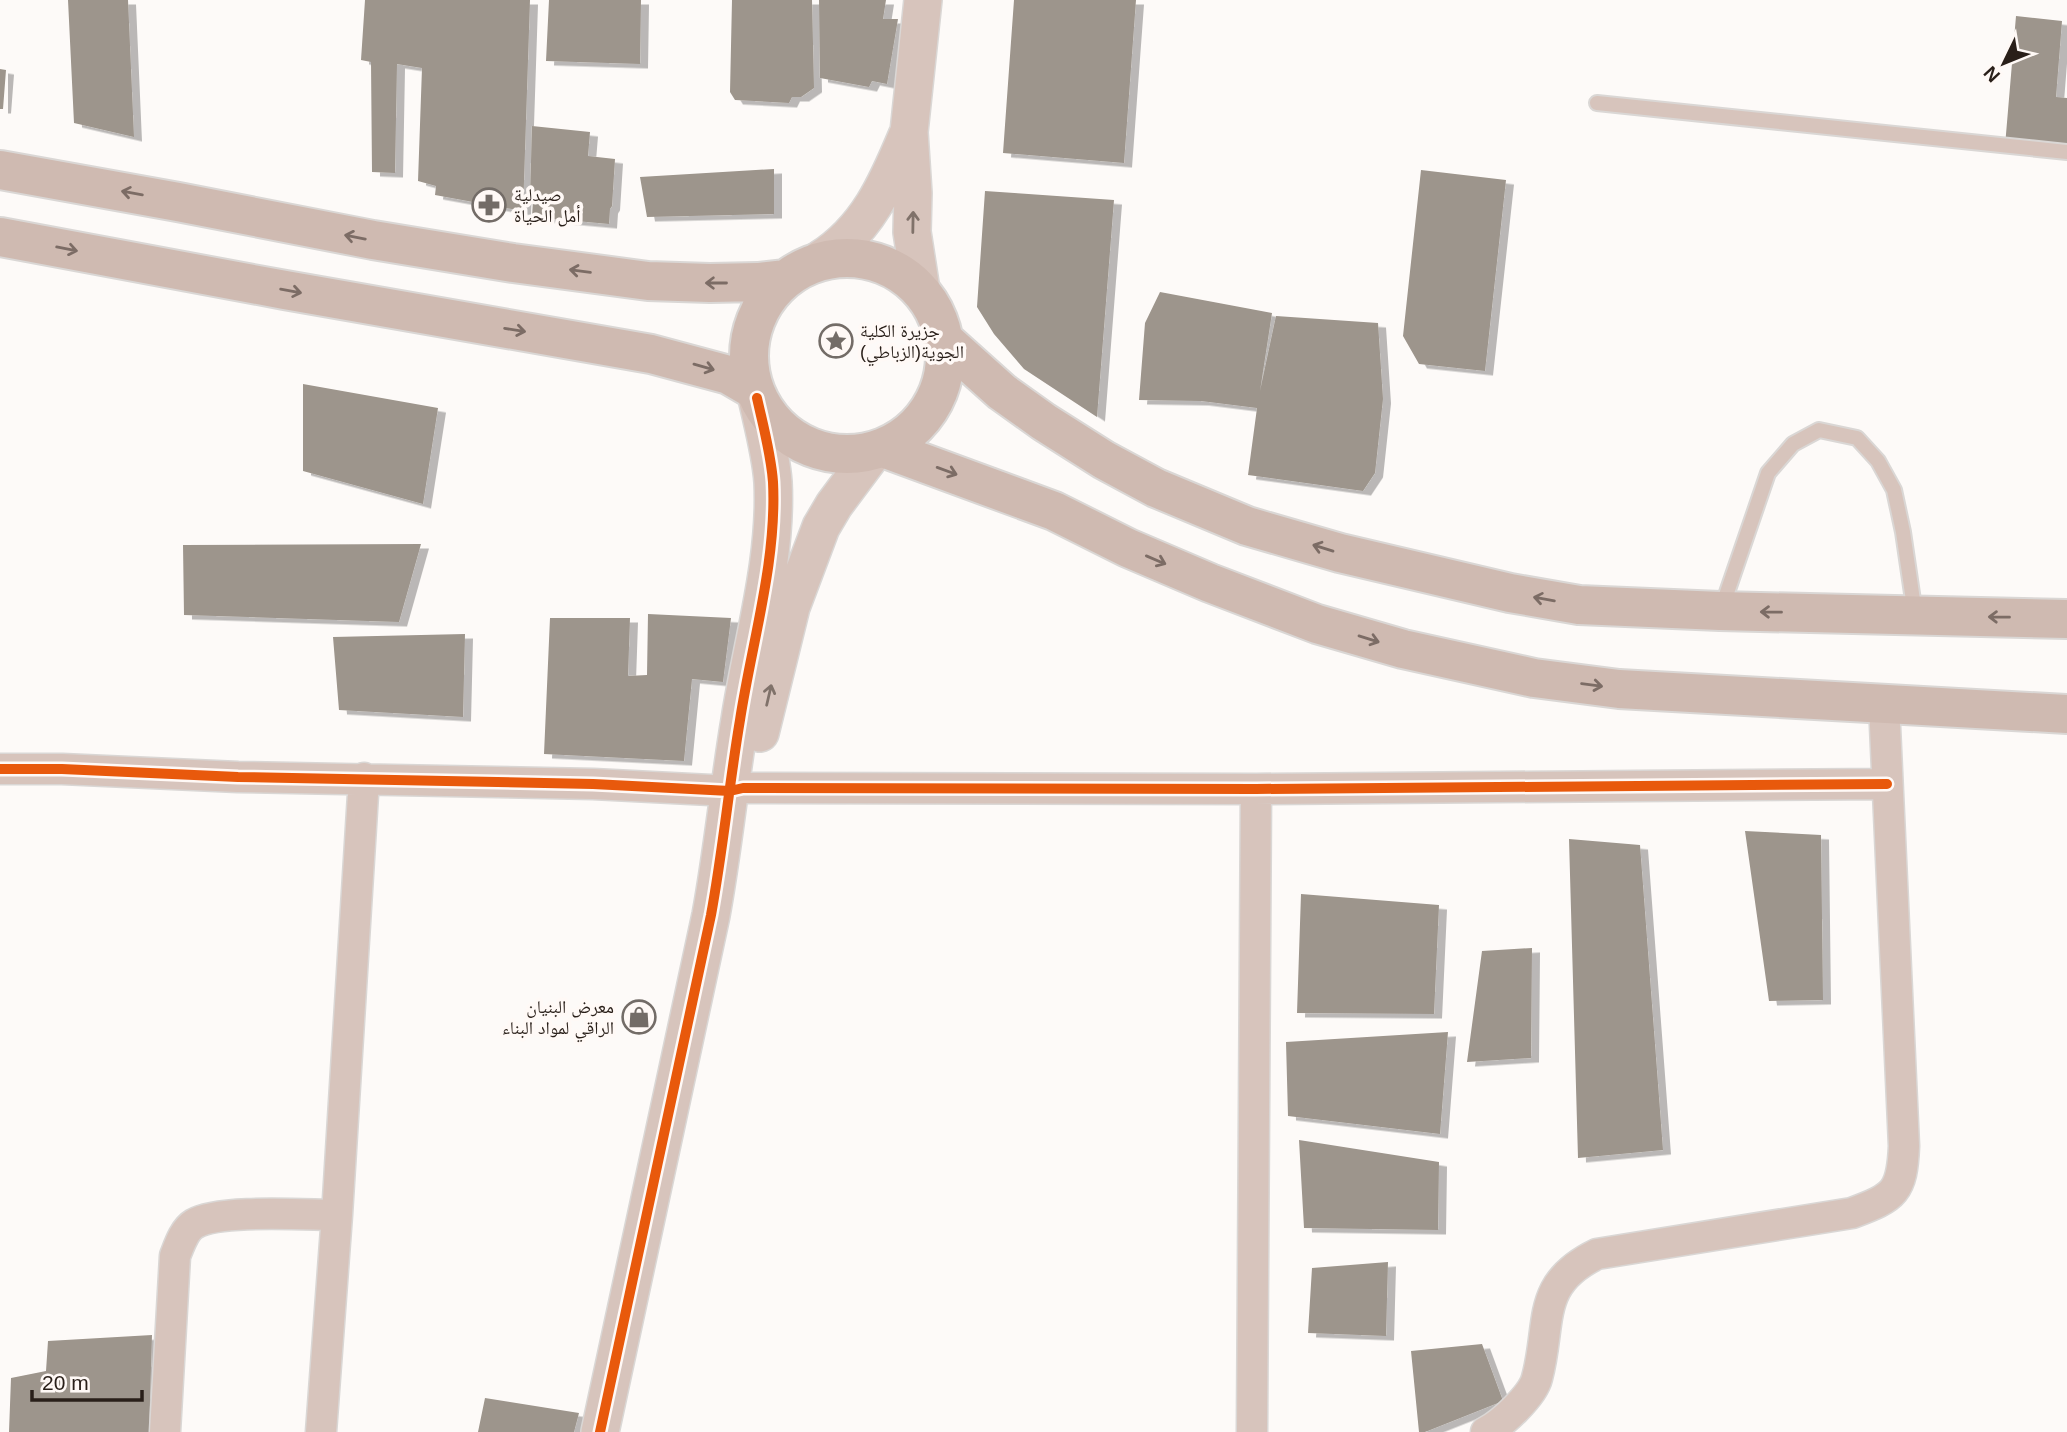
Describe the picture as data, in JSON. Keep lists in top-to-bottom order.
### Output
{
  "places": {
    "pharmacy": ["صيدلية أمل الحياة"],
    "place": ["جزيرة الكلية الجوية(الزباطي)"],
    "shop": ["معرض البنيان الراقي لمواد البناء"]
  },
  "scale_bar": "20 m",
  "north": "bottom left"
}
